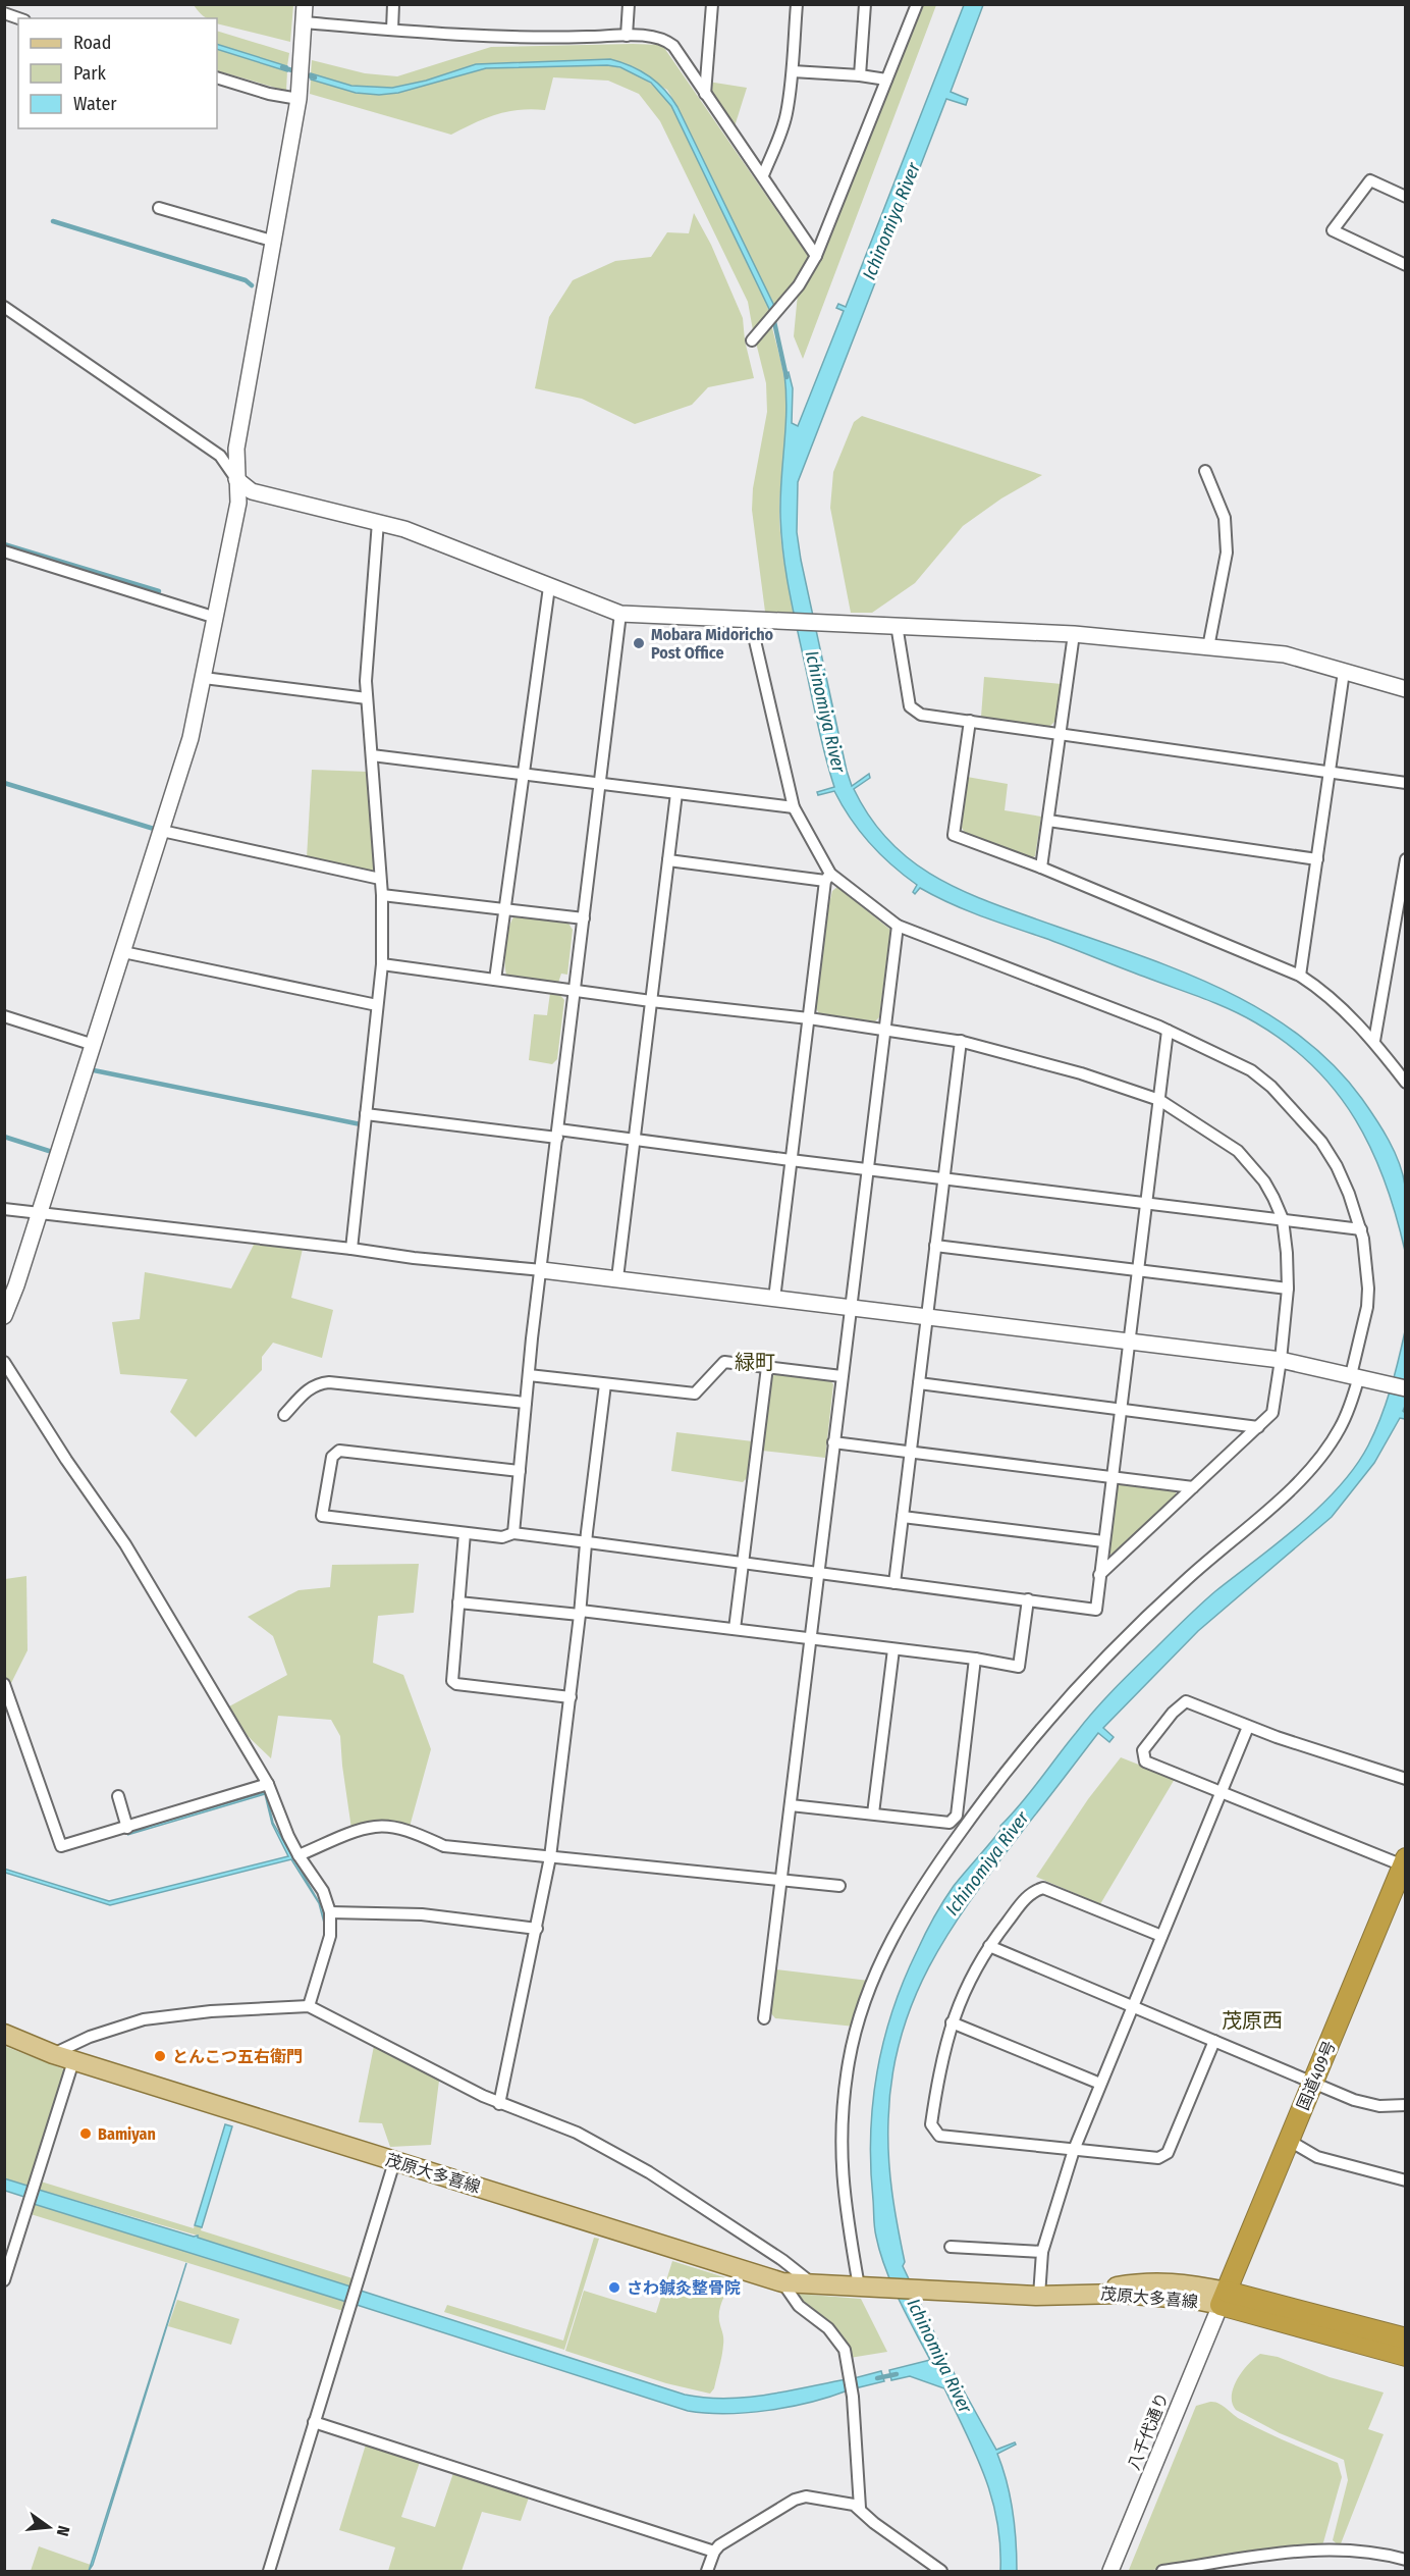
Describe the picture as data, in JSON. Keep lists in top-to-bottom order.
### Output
{
  "streets": {
    "highway": ["国道409号"],
    "main road": ["茂原大多喜線"],
    "street": ["八千代通り"]
  },
  "crossings": [
    ["国道409号", "茂原大多喜線"],
    ["国道409号", "八千代通り"],
    ["茂原大多喜線", "八千代通り"]
  ],
  "districts": ["緑町", "茂原西"],
  "water": ["Ichinomiya River"],
  "places": [
    "Mobara Midoricho Post Office",
    "とんこつ五右衛門",
    "Bamiyan",
    "さわ鍼灸整骨院"
  ],
  "legend": ["Road", "Park", "Water"],
  "north": "right"
}
